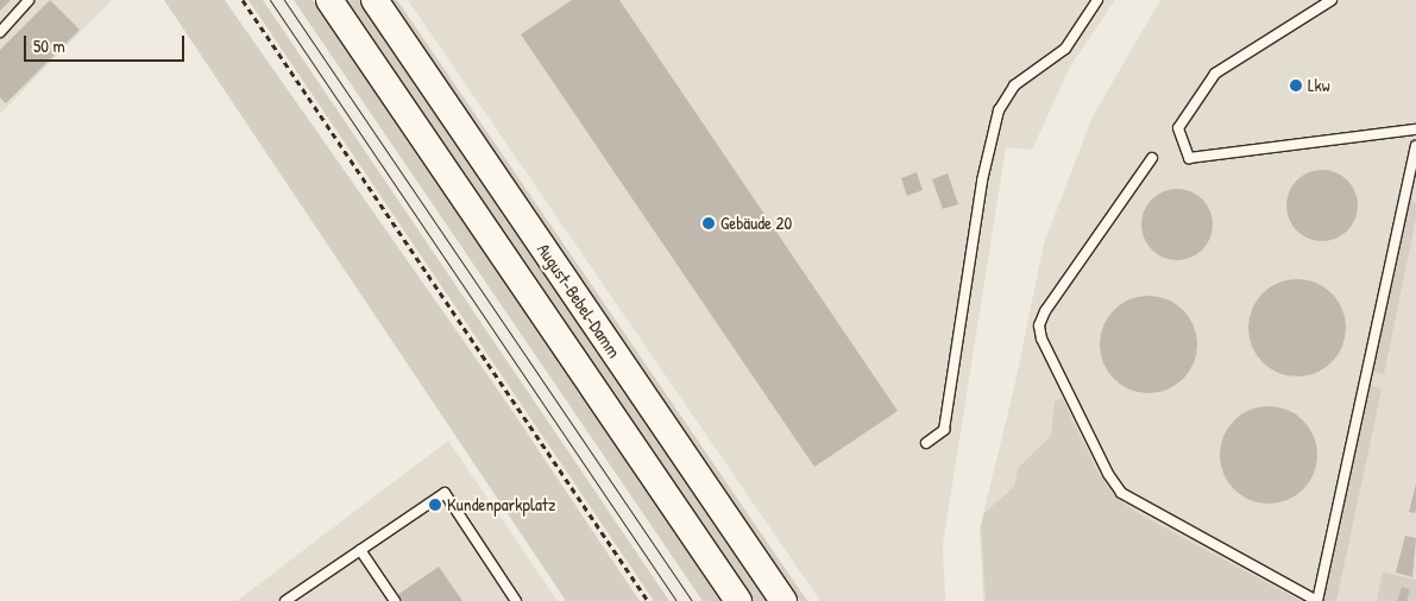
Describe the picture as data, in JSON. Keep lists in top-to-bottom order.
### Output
{
  "streets": {
    "main road": ["August-Bebel-Damm"]
  },
  "places": ["Lkw", "Gebäude 20", "Kundenparkplatz"],
  "scale_bar": "50 m"
}
